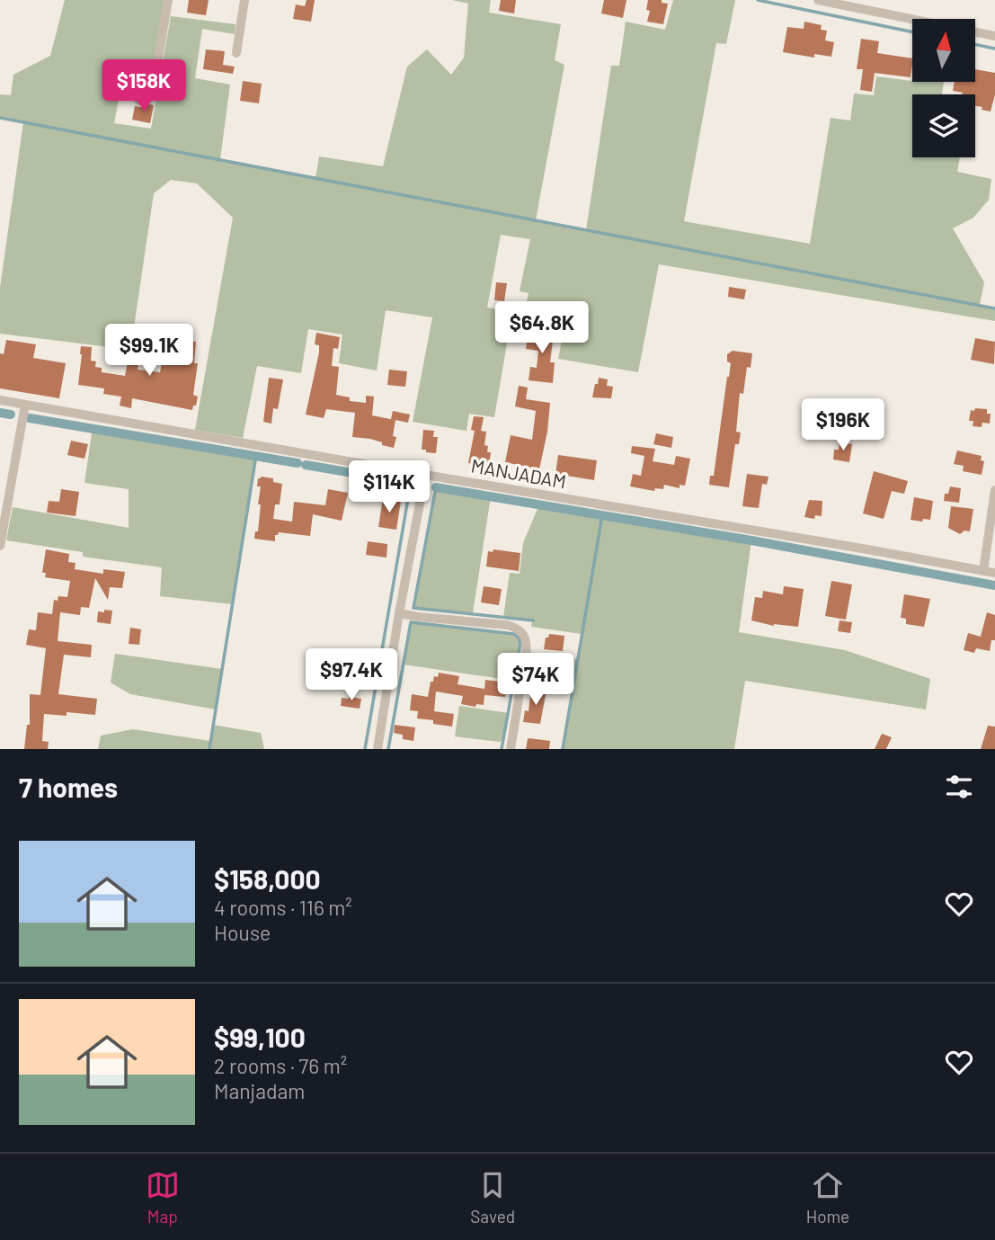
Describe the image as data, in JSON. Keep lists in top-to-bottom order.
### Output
{
  "streets": {
    "street": ["MANJADAM"]
  },
  "north": "top",
  "page": {
    "price": [
      "$158K",
      "$64.8K",
      "$99.1K",
      "$196K",
      "$114K",
      "$97.4K",
      "$74K"
    ],
    "heading": "7 homes",
    "list": [
      {
        "name": "$158,000",
        "note": "4 rooms · 116 m² · House"
      },
      {
        "name": "$99,100",
        "note": "2 rooms · 76 m² · Manjadam"
      }
    ],
    "tabs": ["Map", "Saved", "Home"]
  }
}
